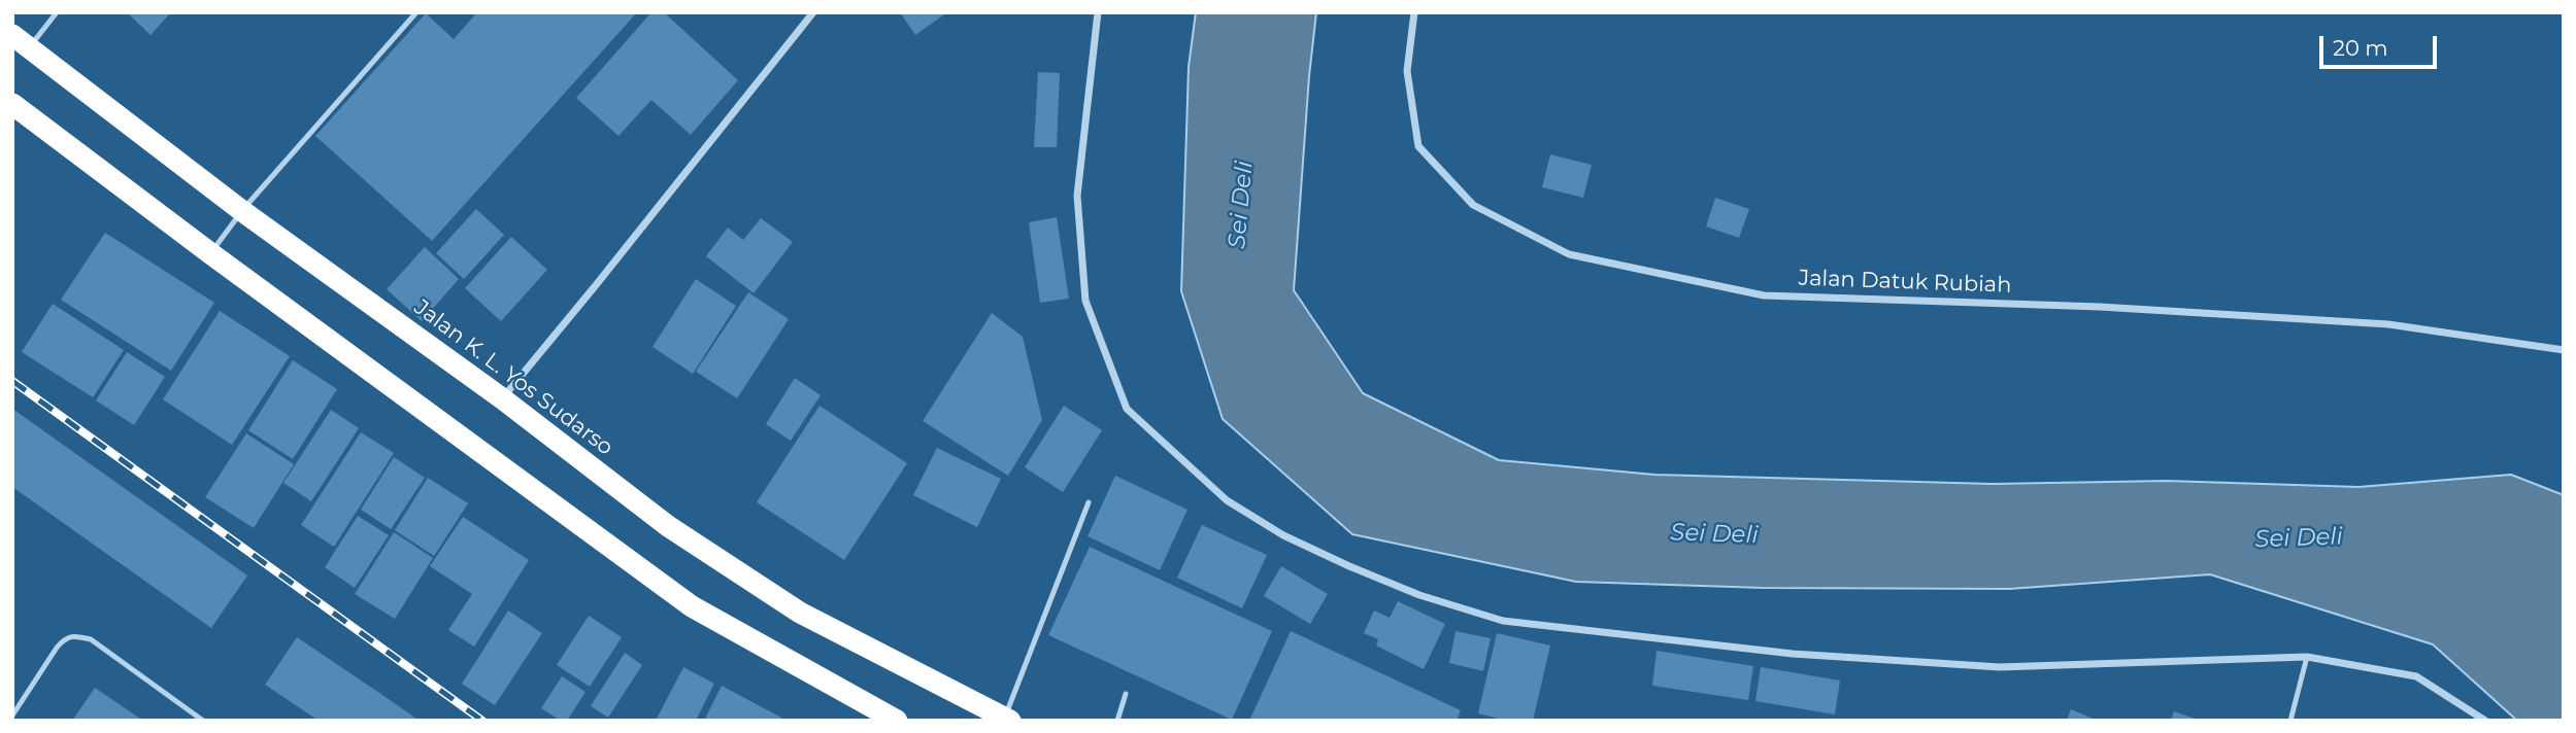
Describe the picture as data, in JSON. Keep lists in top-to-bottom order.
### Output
{
  "streets": {
    "highway": ["Jalan K. L. Yos Sudarso"],
    "street": ["Jalan Datuk Rubiah"]
  },
  "water": ["Sei Deli"],
  "scale_bar": "20 m"
}
